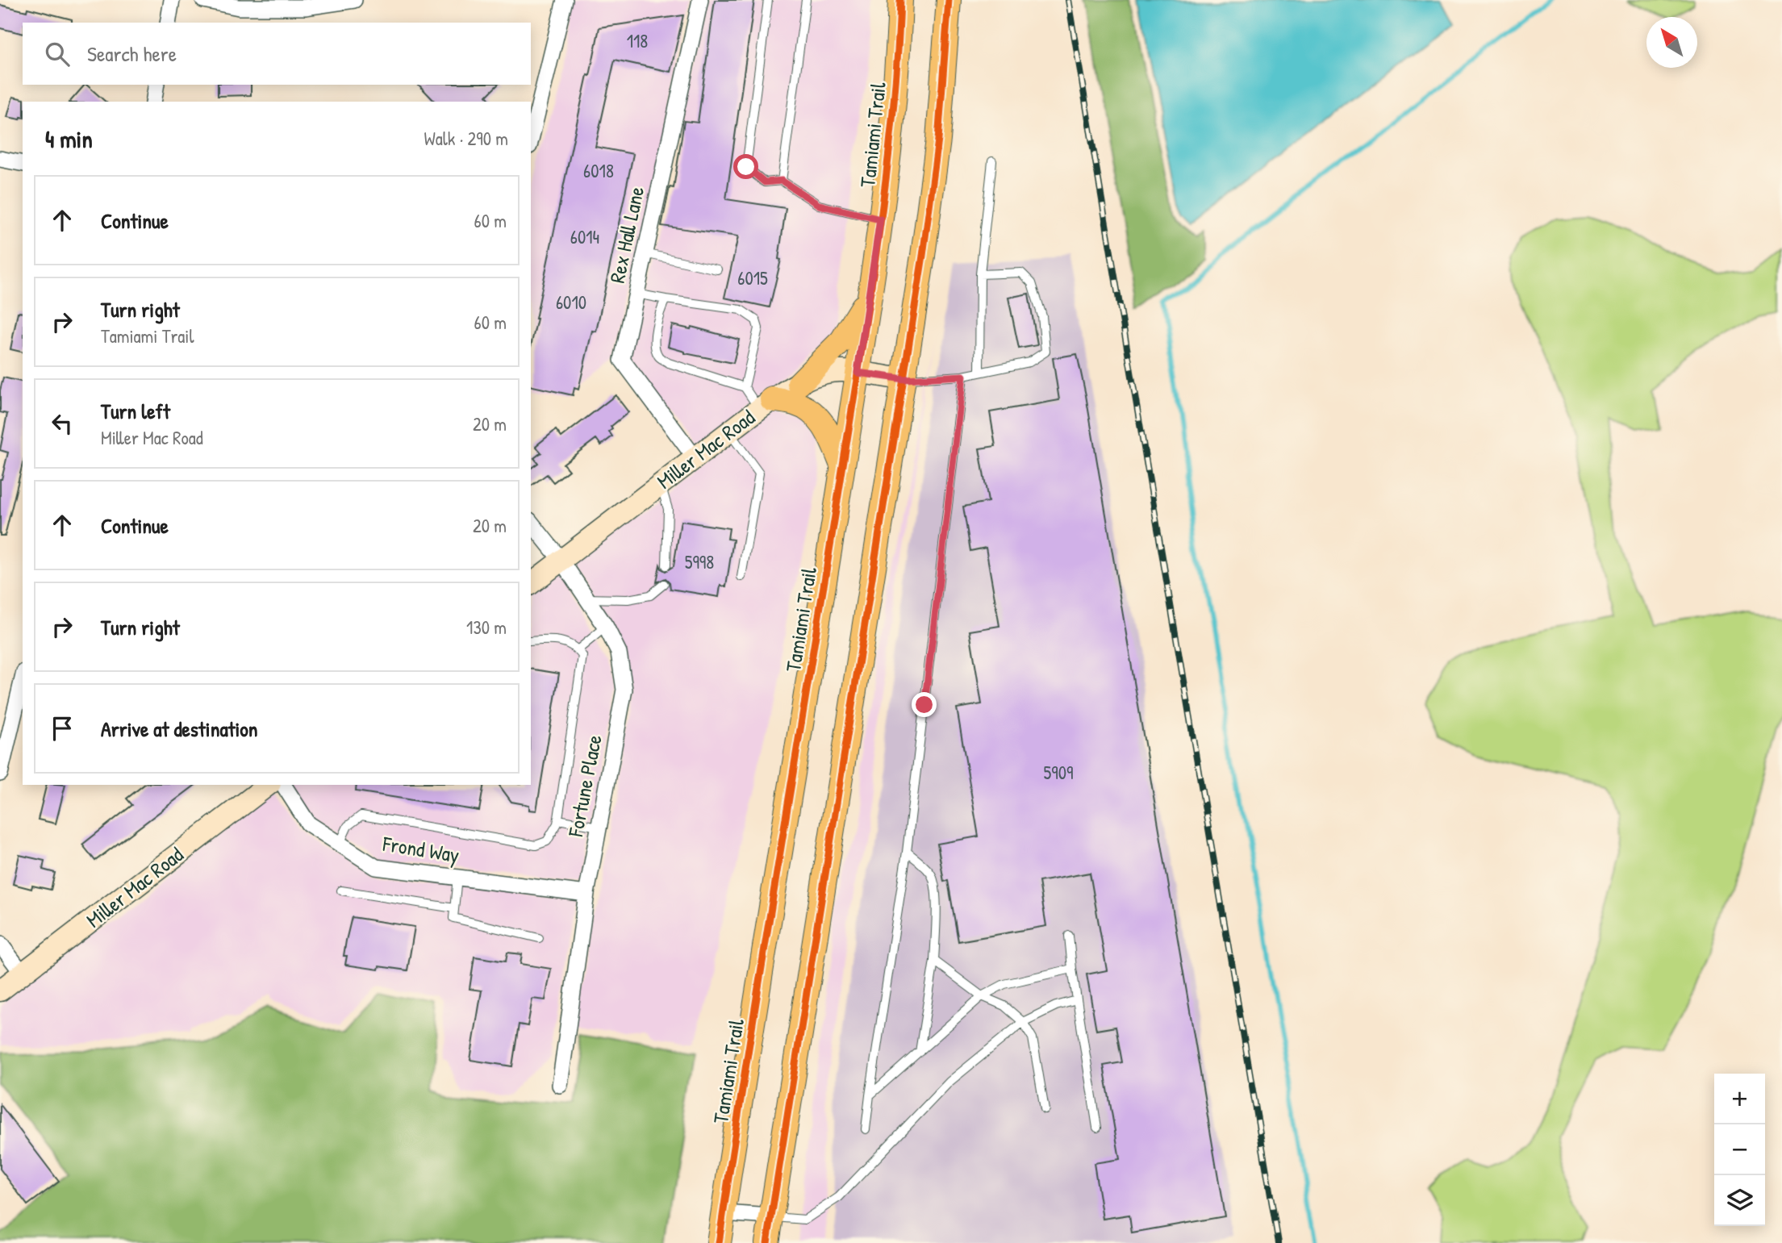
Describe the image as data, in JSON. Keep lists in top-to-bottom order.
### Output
{
  "streets": {
    "main road": ["Tamiami Trail"],
    "street": [
      "Rex Hall Lane",
      "Miller Mac Road",
      "Fortune Place",
      "Frond Way"
    ]
  },
  "crossings": [
    ["Tamiami Trail", "Miller Mac Road"],
    ["Rex Hall Lane", "Miller Mac Road"],
    ["Miller Mac Road", "Fortune Place"],
    ["Fortune Place", "Frond Way"]
  ],
  "house_numbers": [
    "118",
    "6018",
    "6014",
    "6015",
    "6010",
    "5998",
    "5909"
  ],
  "north": "top left",
  "page": {
    "search": "Search here",
    "heading": ["4 min", "Walk · 290 m"],
    "list": [
      ["Continue", "60 m"],
      ["Turn right", "Tamiami Trail", "60 m"],
      ["Turn left", "Miller Mac Road", "20 m"],
      ["Continue", "20 m"],
      ["Turn right", "130 m"],
      "Arrive at destination"
    ],
    "map_buttons": ["+", "−"]
  }
}
